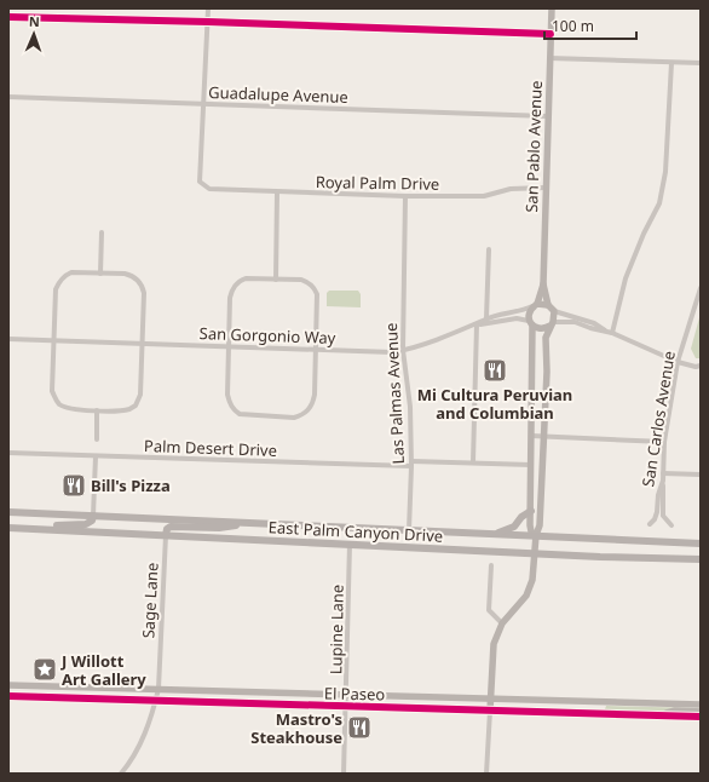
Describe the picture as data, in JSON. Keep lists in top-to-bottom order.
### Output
{
  "streets": {
    "main road": ["East Palm Canyon Drive"],
    "street": [
      "Guadalupe Avenue",
      "San Pablo Avenue",
      "Royal Palm Drive",
      "San Gorgonio Way",
      "Las Palmas Avenue",
      "San Carlos Avenue",
      "Palm Desert Drive",
      "Sage Lane",
      "Lupine Lane",
      "El Paseo"
    ]
  },
  "crossings": [
    ["Guadalupe Avenue", "San Pablo Avenue"],
    ["Guadalupe Avenue", "Royal Palm Drive"],
    ["San Pablo Avenue", "Royal Palm Drive"],
    ["San Pablo Avenue", "San Gorgonio Way"],
    ["San Pablo Avenue", "Palm Desert Drive"],
    ["San Pablo Avenue", "East Palm Canyon Drive"],
    ["San Pablo Avenue", "El Paseo"],
    ["Royal Palm Drive", "Las Palmas Avenue"],
    ["San Gorgonio Way", "Las Palmas Avenue"],
    ["Las Palmas Avenue", "Palm Desert Drive"],
    ["Las Palmas Avenue", "East Palm Canyon Drive"],
    ["East Palm Canyon Drive", "Sage Lane"],
    ["East Palm Canyon Drive", "Lupine Lane"],
    ["Sage Lane", "El Paseo"],
    ["Lupine Lane", "El Paseo"]
  ],
  "places": {
    "restaurant": ["Mi Cultura Peruvian and Columbian", "Bill's Pizza", "Mastro's Steakhouse"],
    "place": ["J Willott Art Gallery"]
  },
  "scale_bar": "100 m",
  "north": "top"
}
